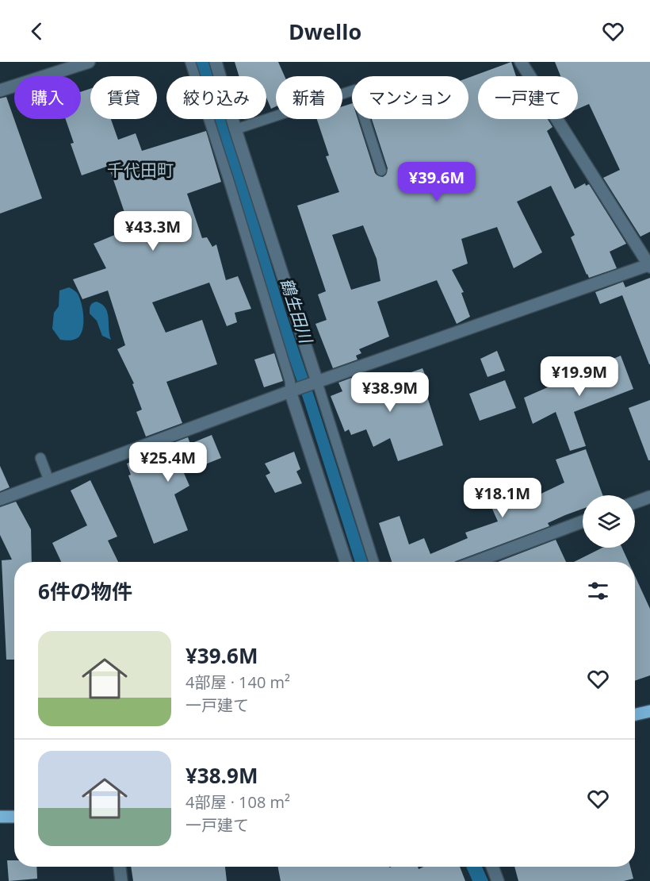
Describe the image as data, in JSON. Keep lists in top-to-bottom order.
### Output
{
  "districts": ["千代田町"],
  "water": ["鶴生田川"],
  "page": {
    "header": "Dwello",
    "chip": [
      "購入",
      "賃貸",
      "絞り込み",
      "新着",
      "マンション",
      "一戸建て"
    ],
    "price": [
      "¥39.6M",
      "¥43.3M",
      "¥19.9M",
      "¥38.9M",
      "¥25.4M",
      "¥18.1M"
    ],
    "heading": "6件の物件",
    "list": [
      {
        "name": "¥39.6M",
        "note": "4部屋 · 140 m² · 一戸建て"
      },
      {
        "name": "¥38.9M",
        "note": "4部屋 · 108 m² · 一戸建て"
      }
    ]
  }
}
